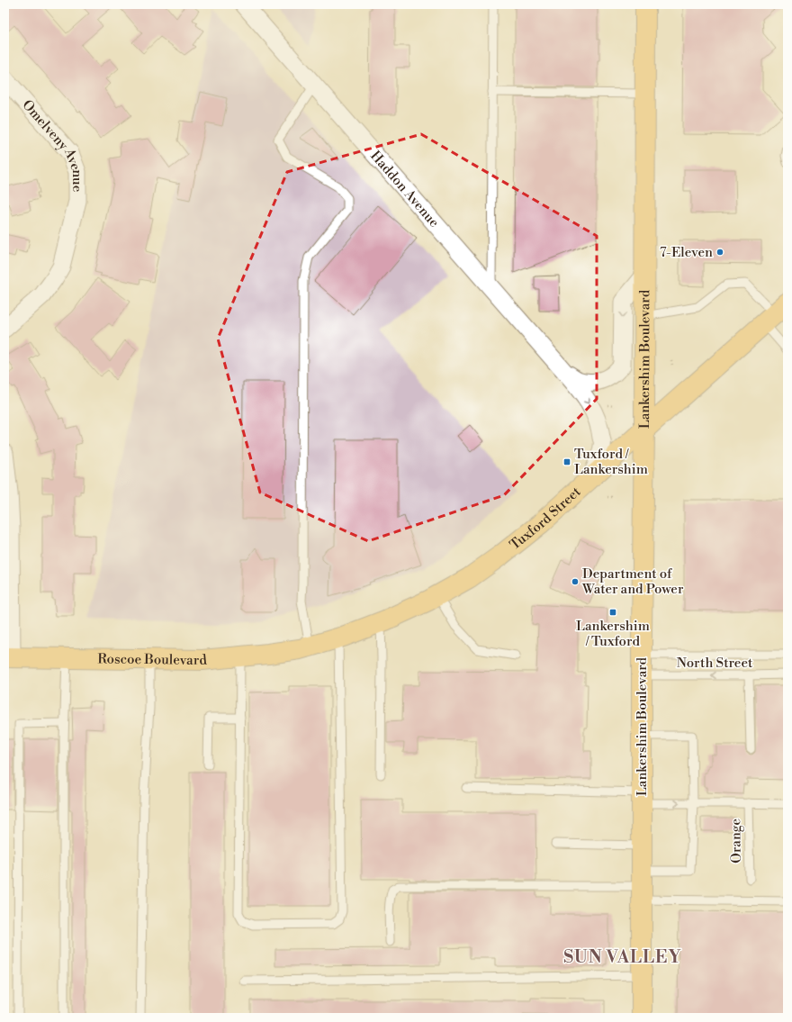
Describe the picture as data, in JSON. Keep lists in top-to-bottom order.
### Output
{
  "streets": {
    "main road": ["Lankershim Boulevard", "Tuxford Street", "Roscoe Boulevard"],
    "street": ["Omelveny Avenue", "Haddon Avenue"],
    "lane": ["North Street", "Orange"]
  },
  "crossings": [
    ["Haddon Avenue", "Lankershim Boulevard"],
    ["Haddon Avenue", "Tuxford Street"],
    ["Lankershim Boulevard", "Tuxford Street"],
    ["Lankershim Boulevard", "North Street"],
    ["Tuxford Street", "Roscoe Boulevard"]
  ],
  "districts": ["SUN VALLEY"],
  "places": {
    "other": ["7-Eleven", "Department of Water and Power"],
    "transit": ["Tuxford / Lankershim", "Lankershim / Tuxford"]
  }
}
